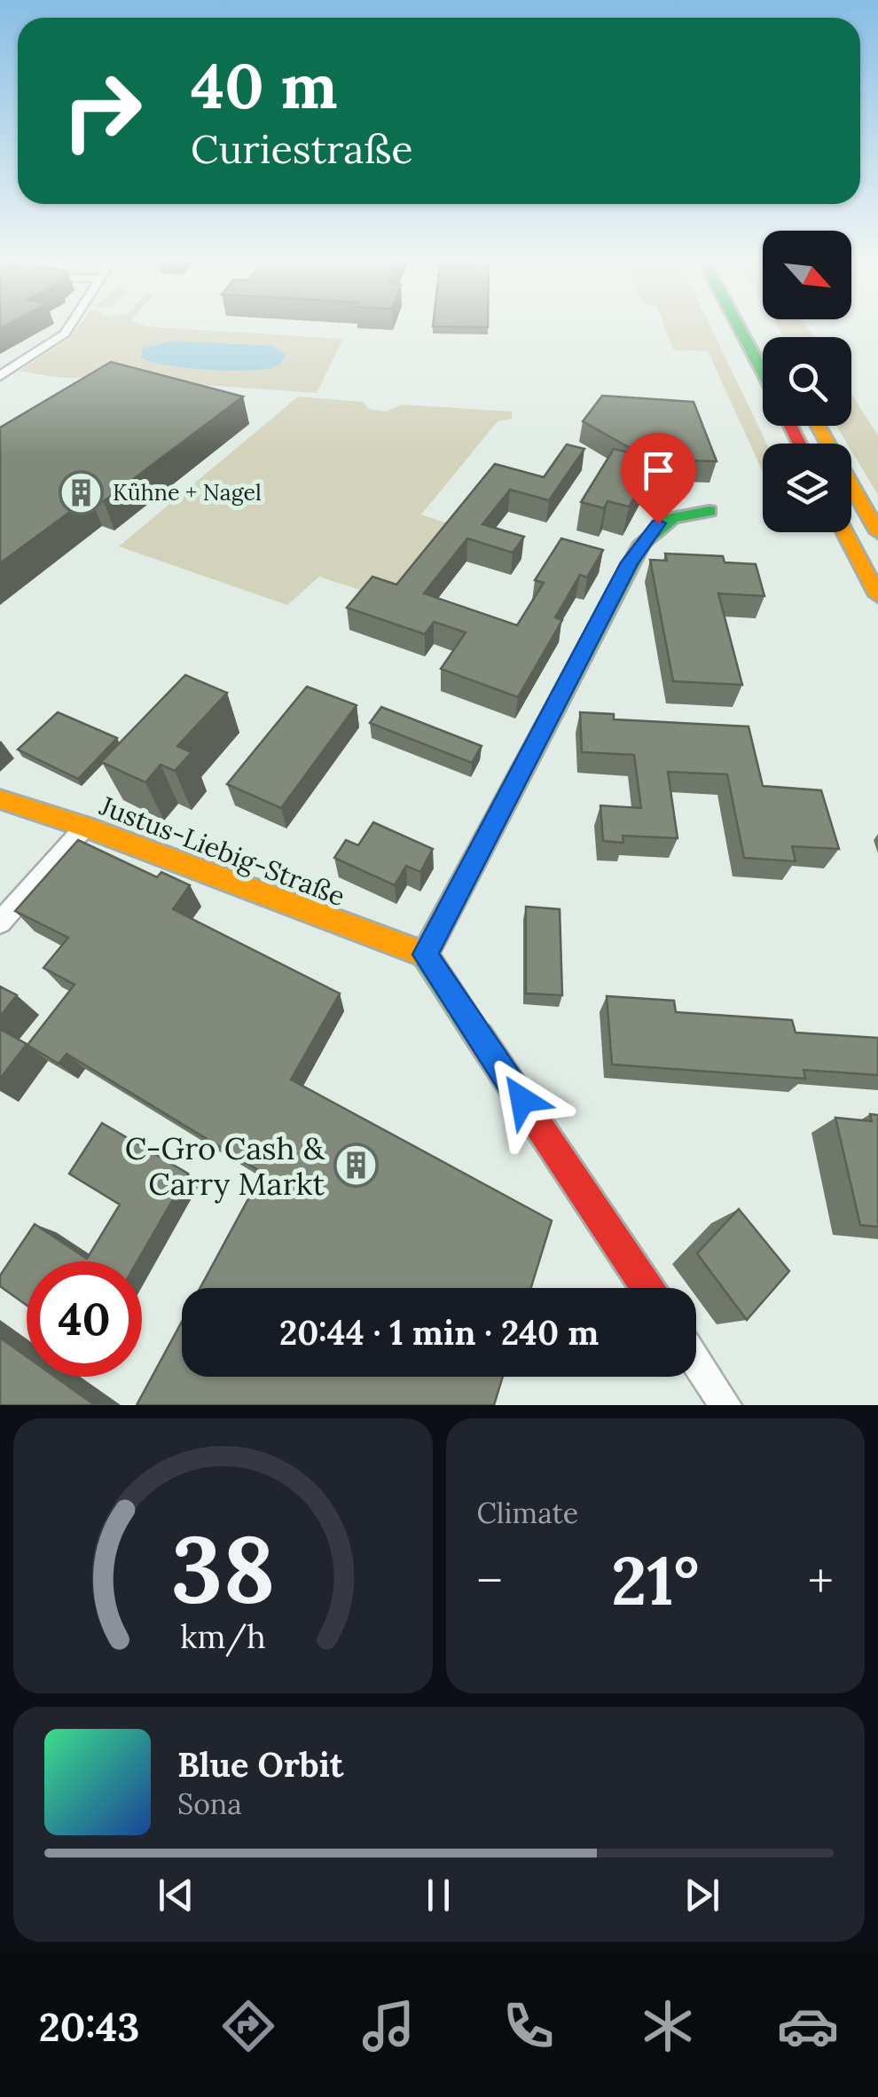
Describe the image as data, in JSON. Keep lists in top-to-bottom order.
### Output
{
  "streets": {
    "main road": ["Justus-Liebig-Straße"]
  },
  "places": {
    "building": ["Kühne + Nagel", "C-Gro Cash & Carry Markt"]
  },
  "north": "bottom right",
  "page": {
    "turn": ["40 m", "Curiestraße"],
    "limit": "40",
    "trip": "20:44 · 1 min · 240 m",
    "tile": "Climate",
    "heat": ["−", "21°", "+"],
    "song": ["Blue Orbit", "Sona"],
    "tabs": "20:43",
    "gauge": ["38", "km/h"]
  }
}
